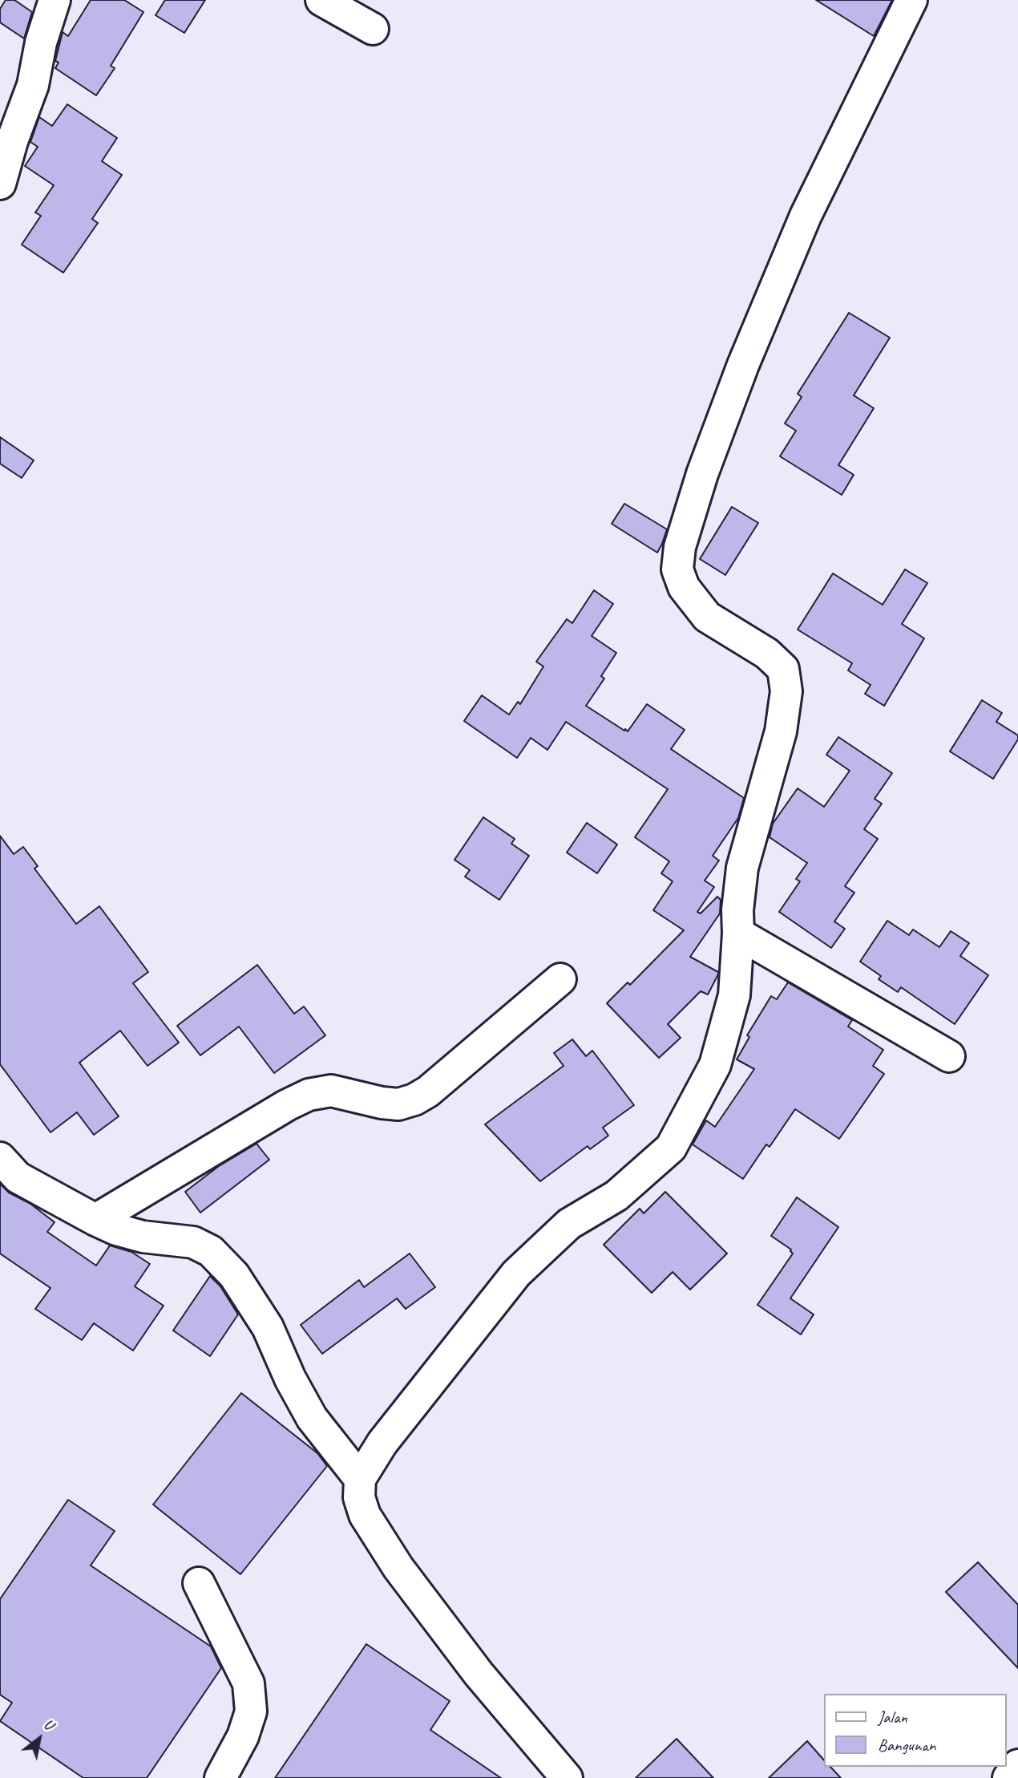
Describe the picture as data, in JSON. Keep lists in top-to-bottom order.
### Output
{
  "legend": ["Jalan", "Bangunan"],
  "north": "top right"
}
